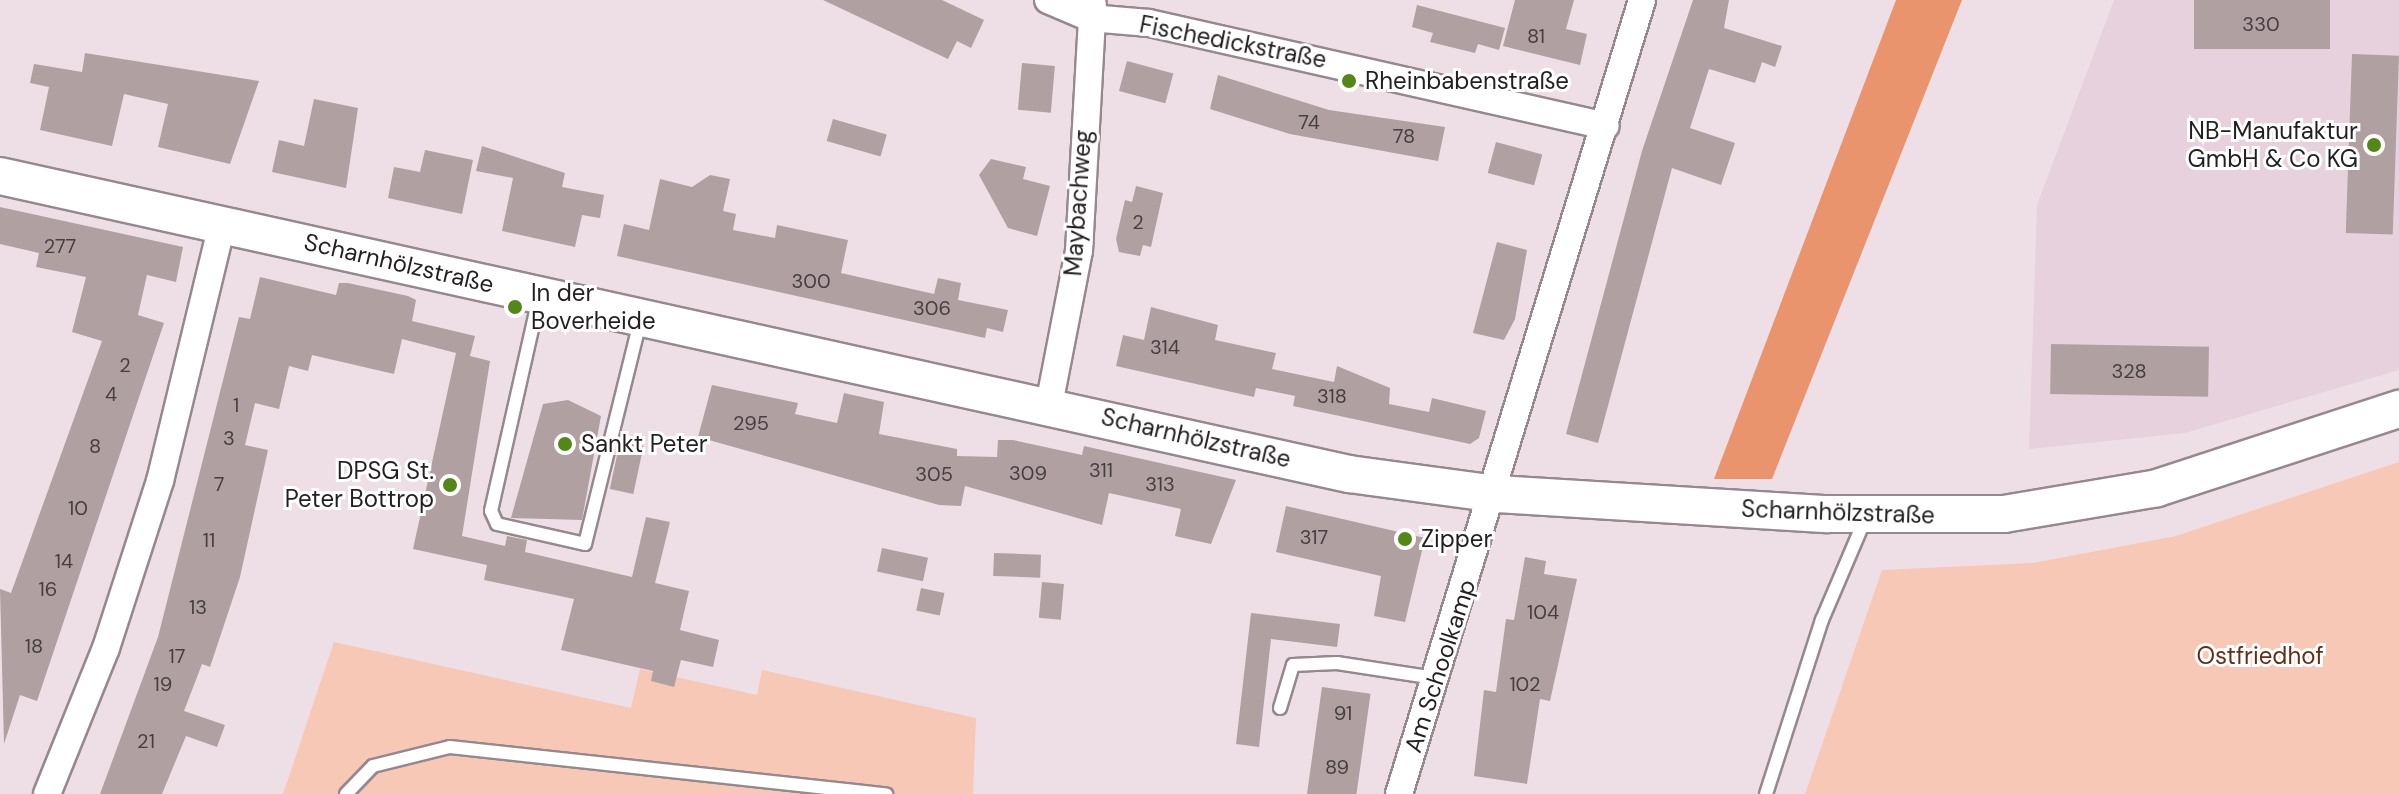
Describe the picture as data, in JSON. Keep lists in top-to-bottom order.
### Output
{
  "streets": {
    "main road": ["Scharnhölzstraße"],
    "street": ["Fischedickstraße", "Maybachweg", "Am Schoolkamp"]
  },
  "crossings": [
    ["Fischedickstraße", "Maybachweg"],
    ["Maybachweg", "Scharnhölzstraße"],
    ["Scharnhölzstraße", "Am Schoolkamp"]
  ],
  "parks": ["Ostfriedhof"],
  "places": [
    "Rheinbabenstraße",
    "NB-Manufaktur GmbH & Co KG",
    "In der Boverheide",
    "Sankt Peter",
    "DPSG St. Peter Bottrop",
    "Zipper"
  ],
  "house_numbers": [
    "330",
    "81",
    "74",
    "78",
    "2",
    "277",
    "300",
    "306",
    "314",
    "2",
    "328",
    "4",
    "318",
    "1",
    "295",
    "3",
    "8",
    "311",
    "309",
    "305",
    "7",
    "313",
    "10",
    "317",
    "11",
    "14",
    "16",
    "13",
    "104",
    "18",
    "17",
    "19",
    "102",
    "91",
    "21",
    "89"
  ]
}
